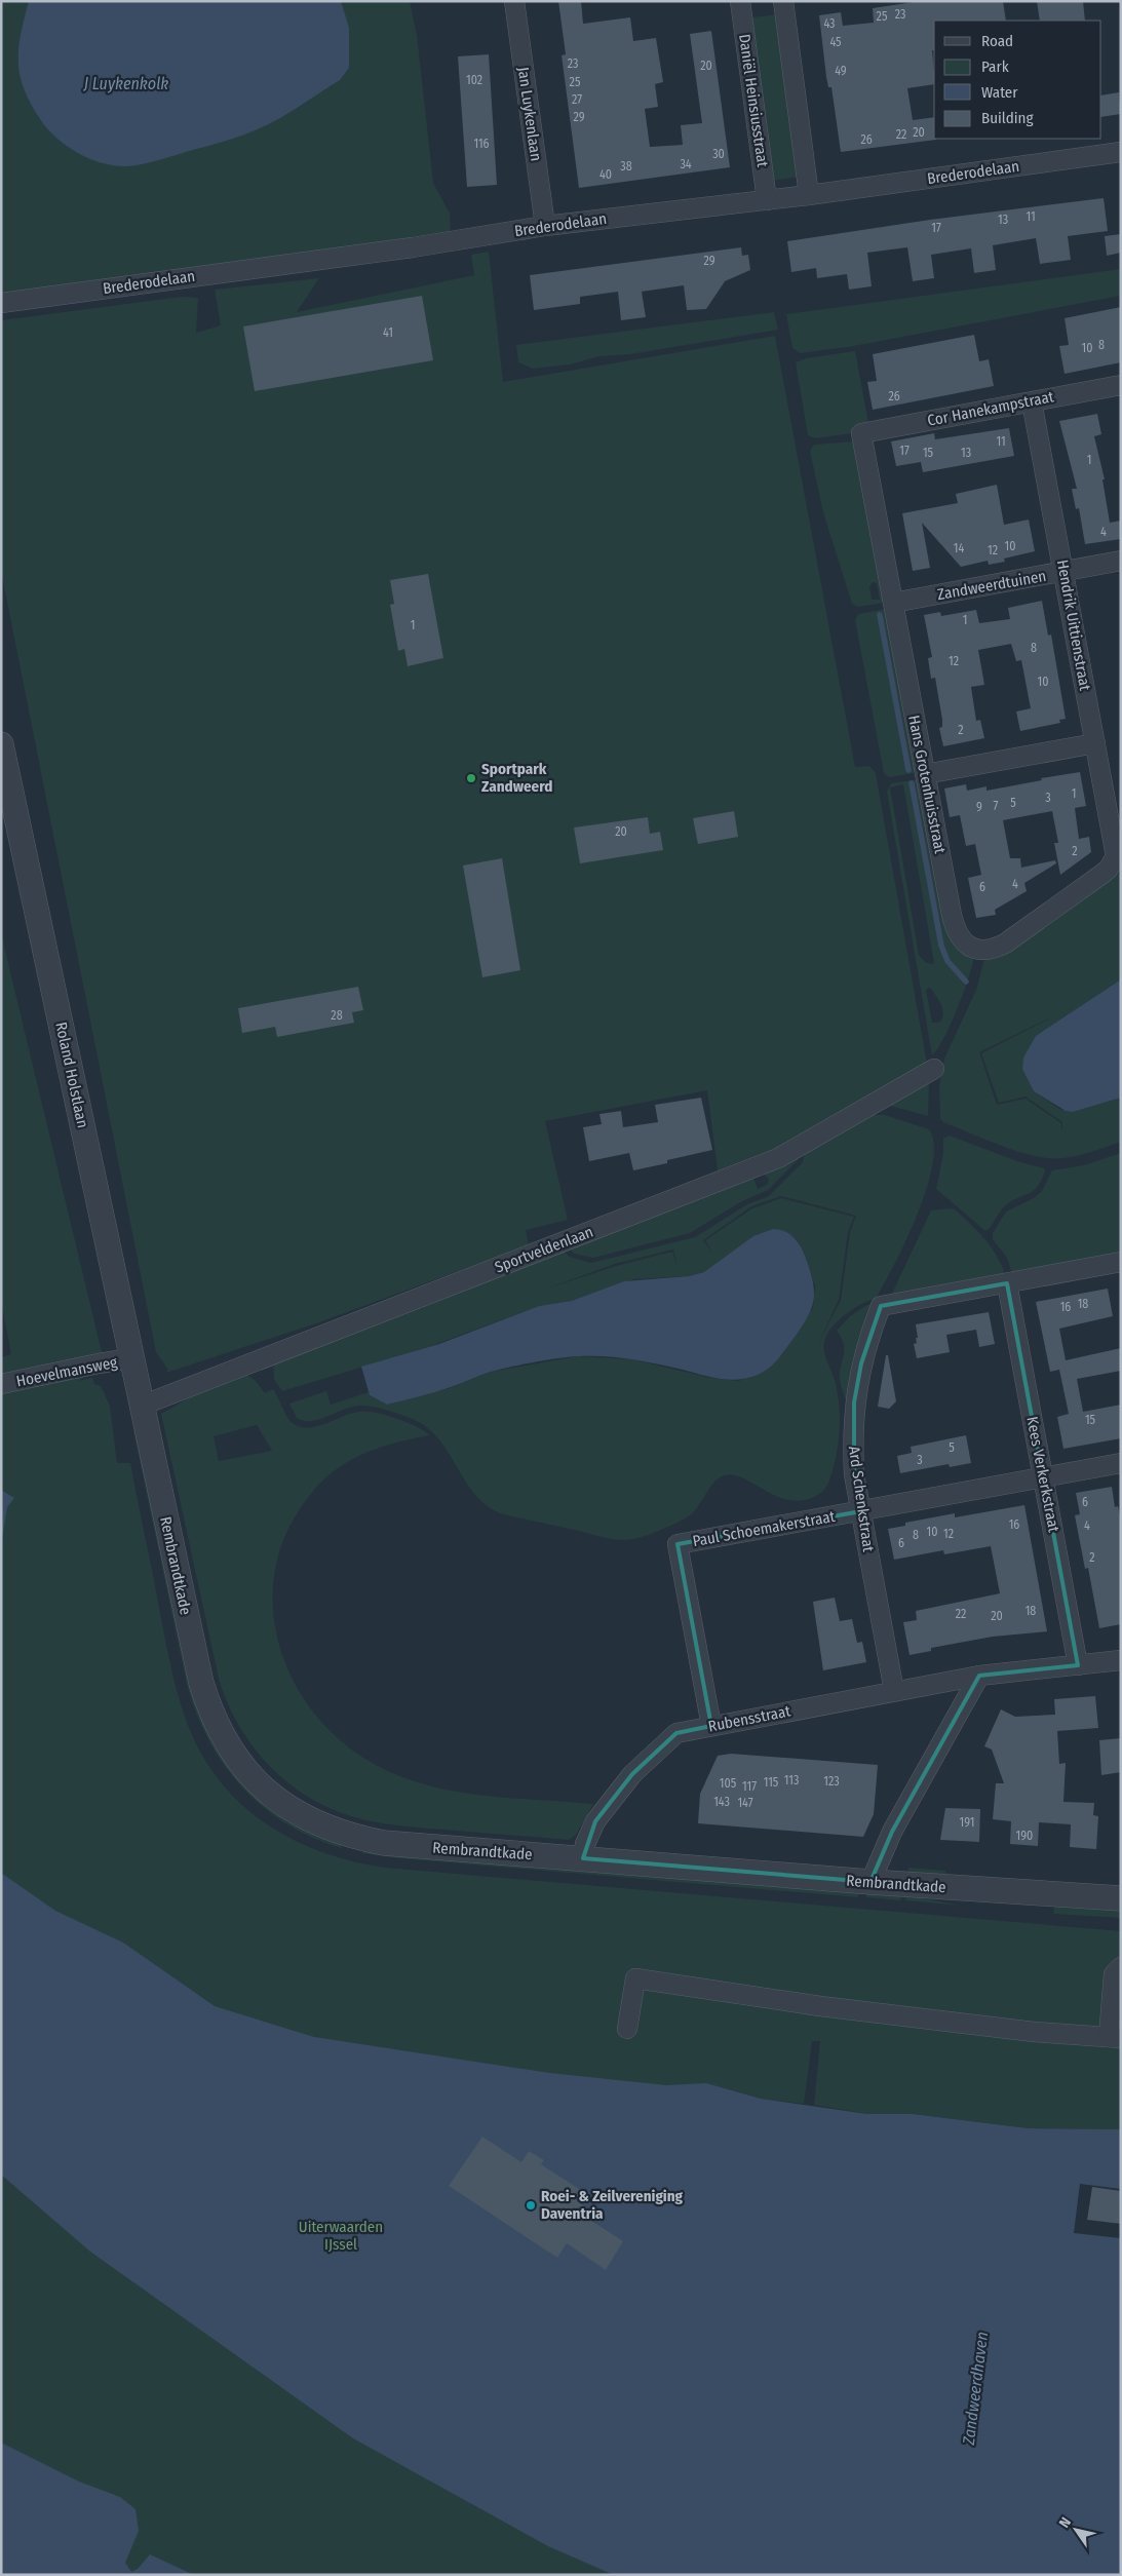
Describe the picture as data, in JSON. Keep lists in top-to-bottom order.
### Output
{
  "streets": {
    "street": [
      "Daniël Heinsiusstraat",
      "Jan Luykenlaan",
      "Brederodelaan",
      "Cor Hanekampstraat",
      "Zandweerdtuinen",
      "Hendrik Uittienstraat",
      "Hans Grotenhuisstraat",
      "Roland Holstlaan",
      "Sportveldenlaan",
      "Hoevelmansweg",
      "Kees Verkerkstraat",
      "Ard Schenkstraat",
      "Paul Schoemakerstraat",
      "Rembrandtkade",
      "Rubensstraat"
    ]
  },
  "crossings": [
    ["Daniël Heinsiusstraat", "Brederodelaan"],
    ["Jan Luykenlaan", "Brederodelaan"],
    ["Cor Hanekampstraat", "Hendrik Uittienstraat"],
    ["Cor Hanekampstraat", "Hans Grotenhuisstraat"],
    ["Zandweerdtuinen", "Hendrik Uittienstraat"],
    ["Zandweerdtuinen", "Hans Grotenhuisstraat"],
    ["Hendrik Uittienstraat", "Hans Grotenhuisstraat"],
    ["Roland Holstlaan", "Sportveldenlaan"],
    ["Roland Holstlaan", "Hoevelmansweg"],
    ["Roland Holstlaan", "Rembrandtkade"],
    ["Sportveldenlaan", "Rembrandtkade"],
    ["Kees Verkerkstraat", "Ard Schenkstraat"],
    ["Kees Verkerkstraat", "Paul Schoemakerstraat"],
    ["Kees Verkerkstraat", "Rubensstraat"],
    ["Ard Schenkstraat", "Paul Schoemakerstraat"],
    ["Ard Schenkstraat", "Rubensstraat"],
    ["Paul Schoemakerstraat", "Rubensstraat"],
    ["Rembrandtkade", "Rubensstraat"]
  ],
  "water": ["J Luykenkolk", "Zandweerdhaven"],
  "parks": ["Uiterwaarden IJssel"],
  "places": ["Sportpark Zandweerd", "Roei- & Zeilvereniging Daventria"],
  "house_numbers": [
    "23",
    "25",
    "43",
    "45",
    "23",
    "20",
    "49",
    "102",
    "25",
    "27",
    "29",
    "20",
    "22",
    "26",
    "116",
    "30",
    "34",
    "38",
    "40",
    "11",
    "13",
    "17",
    "29",
    "41",
    "8",
    "10",
    "26",
    "11",
    "17",
    "15",
    "13",
    "1",
    "4",
    "10",
    "14",
    "12",
    "1",
    "1",
    "8",
    "12",
    "10",
    "2",
    "1",
    "3",
    "5",
    "7",
    "9",
    "20",
    "2",
    "4",
    "6",
    "28",
    "18",
    "16",
    "15",
    "5",
    "3",
    "6",
    "16",
    "4",
    "10",
    "12",
    "8",
    "6",
    "2",
    "18",
    "22",
    "20",
    "113",
    "123",
    "115",
    "105",
    "117",
    "143",
    "147",
    "191",
    "190"
  ],
  "legend": [
    "Road",
    "Park",
    "Water",
    "Building"
  ],
  "north": "top left"
}
